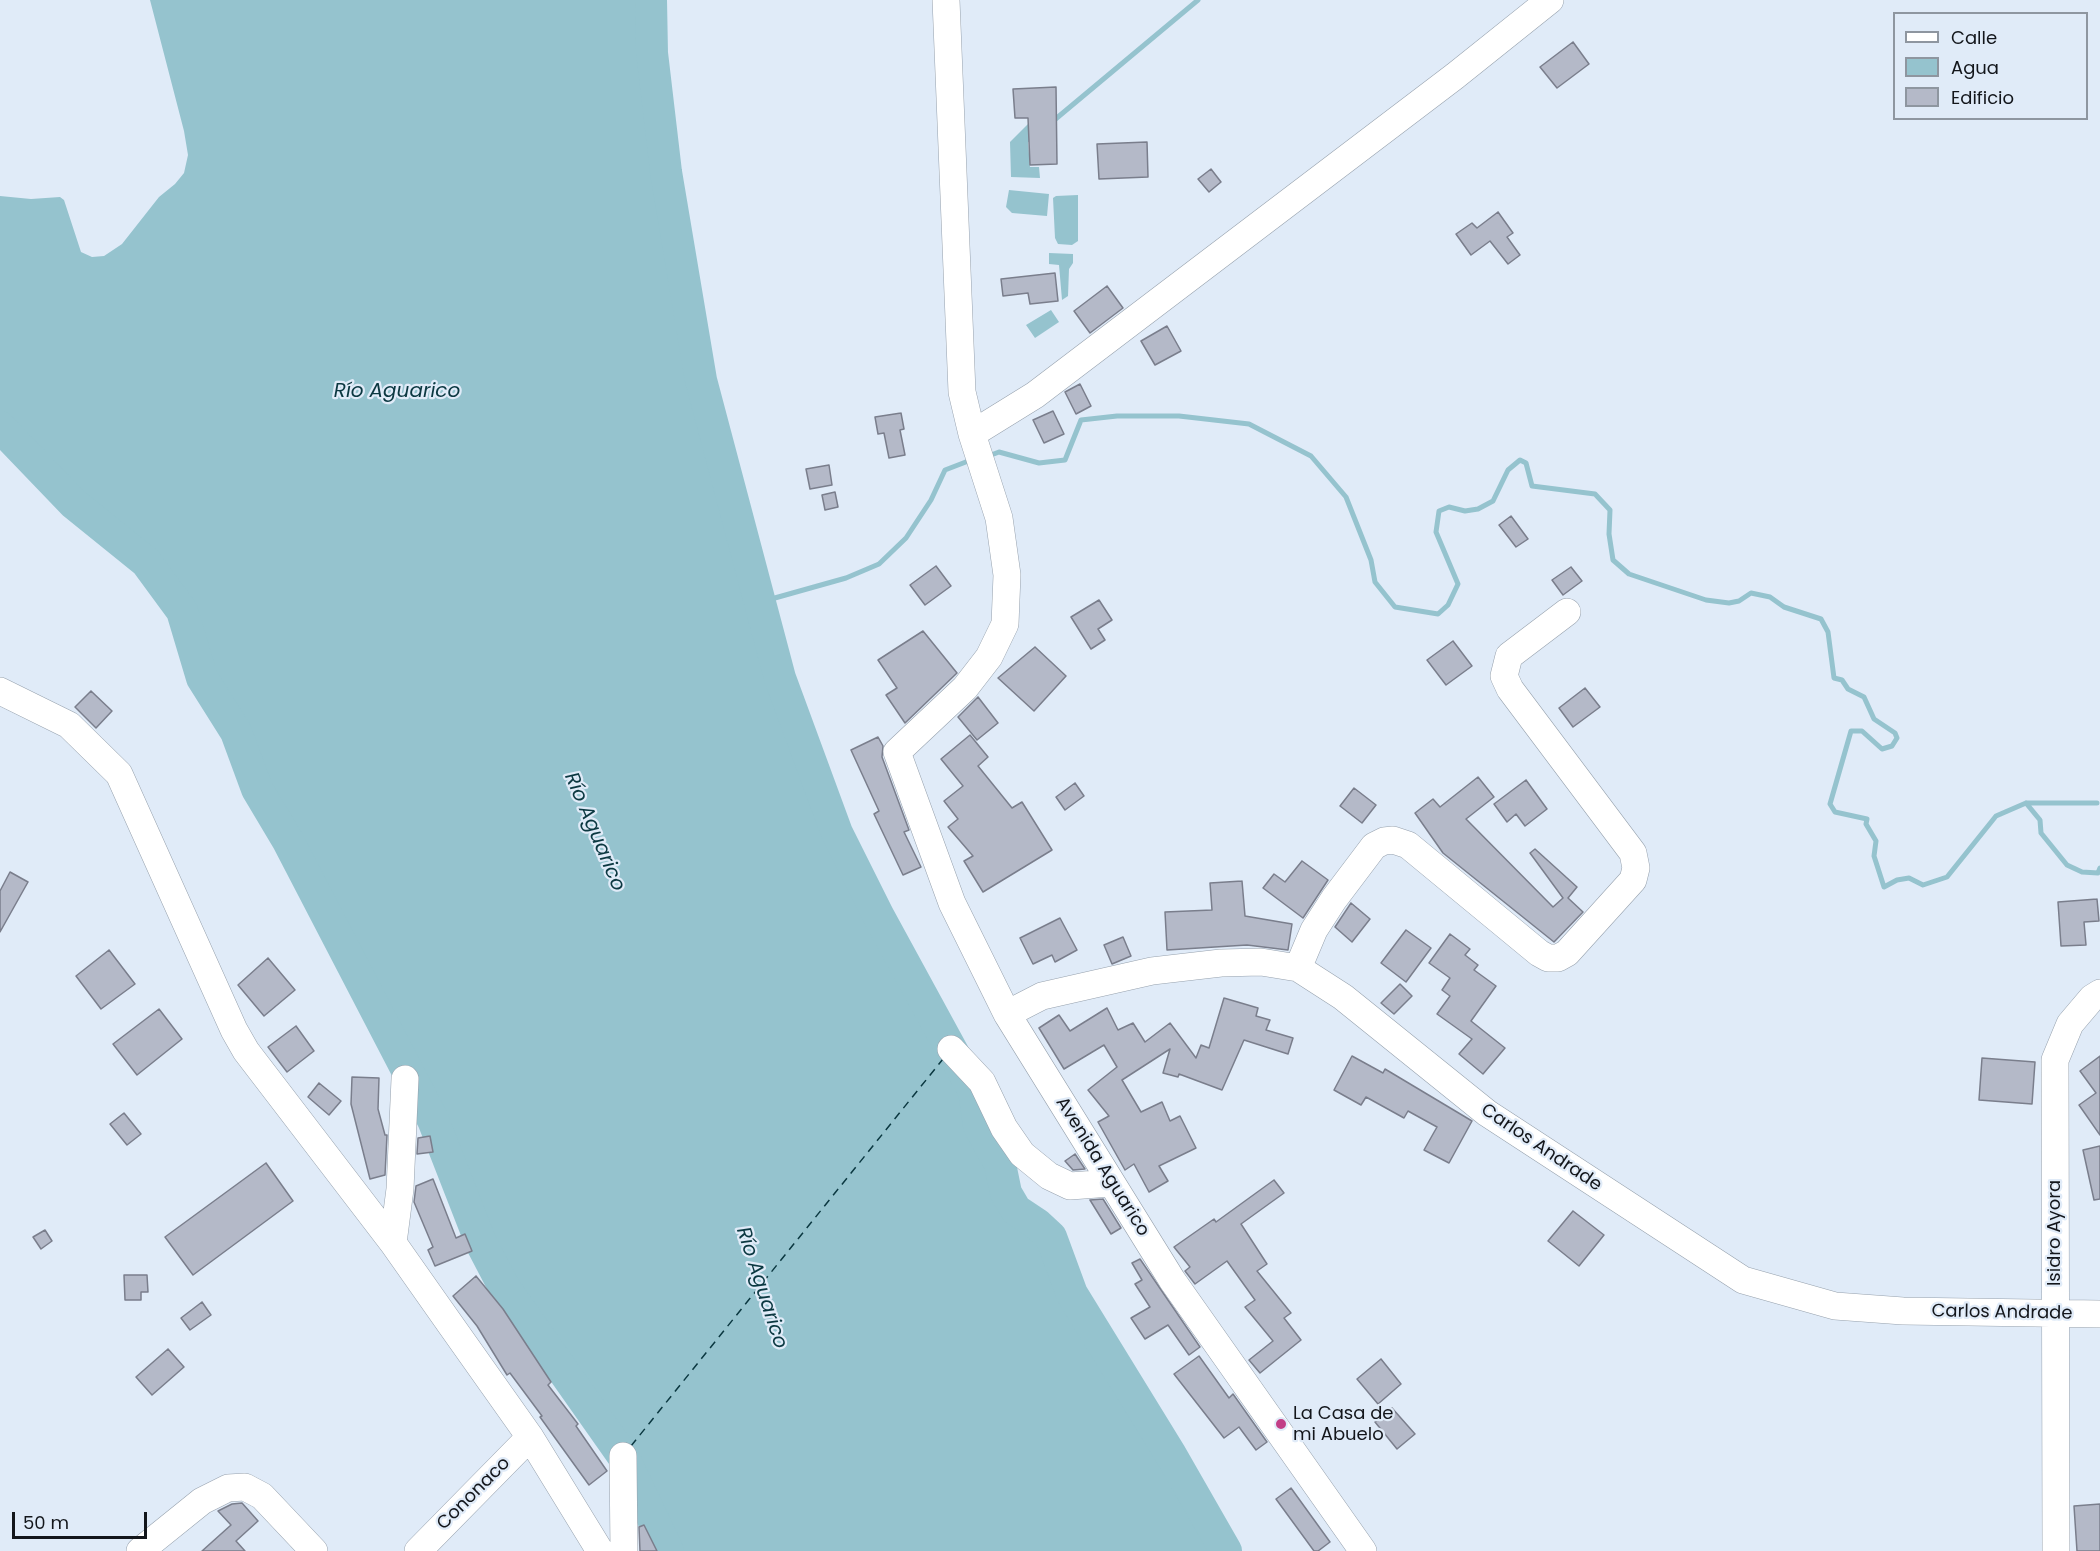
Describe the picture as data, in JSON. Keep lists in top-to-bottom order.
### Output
{
  "streets": {
    "street": [
      "Carlos Andrade",
      "Avenida Aguarico",
      "Isidro Ayora",
      "Cononaco"
    ]
  },
  "crossings": [
    ["Carlos Andrade", "Avenida Aguarico"],
    ["Carlos Andrade", "Isidro Ayora"]
  ],
  "water": ["Río Aguarico"],
  "places": ["La Casa de mi Abuelo"],
  "legend": ["Calle", "Agua", "Edificio"],
  "scale_bar": "50 m"
}
